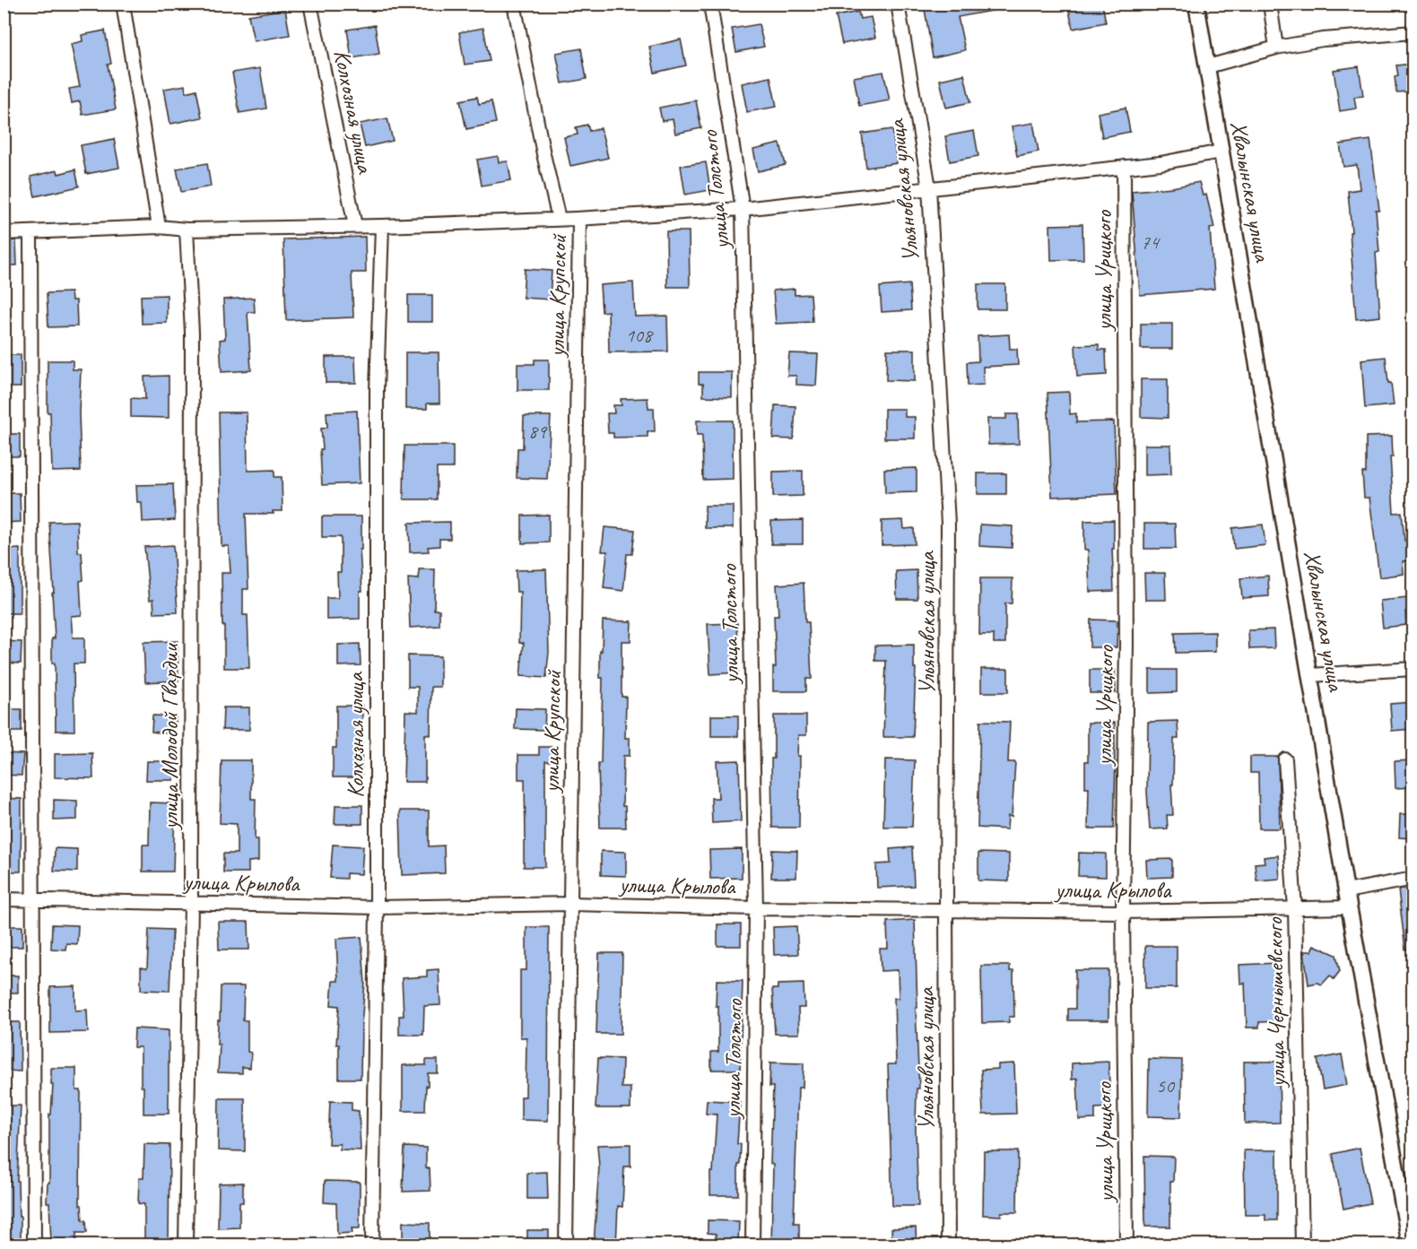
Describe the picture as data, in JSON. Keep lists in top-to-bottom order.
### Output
{
  "streets": {
    "street": [
      "Колхозная улица",
      "улица Толстого",
      "Ульяновская улица",
      "Хвалынская улица",
      "улица Урицкого",
      "улица Крупской",
      "улица Молодой Гвардии",
      "улица Крылова",
      "улица Чернышевского"
    ]
  },
  "crossings": [
    ["Колхозная улица", "улица Крылова"],
    ["улица Толстого", "улица Крылова"],
    ["Ульяновская улица", "улица Крылова"],
    ["Хвалынская улица", "улица Крылова"],
    ["улица Урицкого", "улица Крылова"],
    ["улица Крупской", "улица Крылова"],
    ["улица Молодой Гвардии", "улица Крылова"],
    ["улица Крылова", "улица Чернышевского"]
  ],
  "house_numbers": [
    "74",
    "108",
    "89",
    "50"
  ]
}
